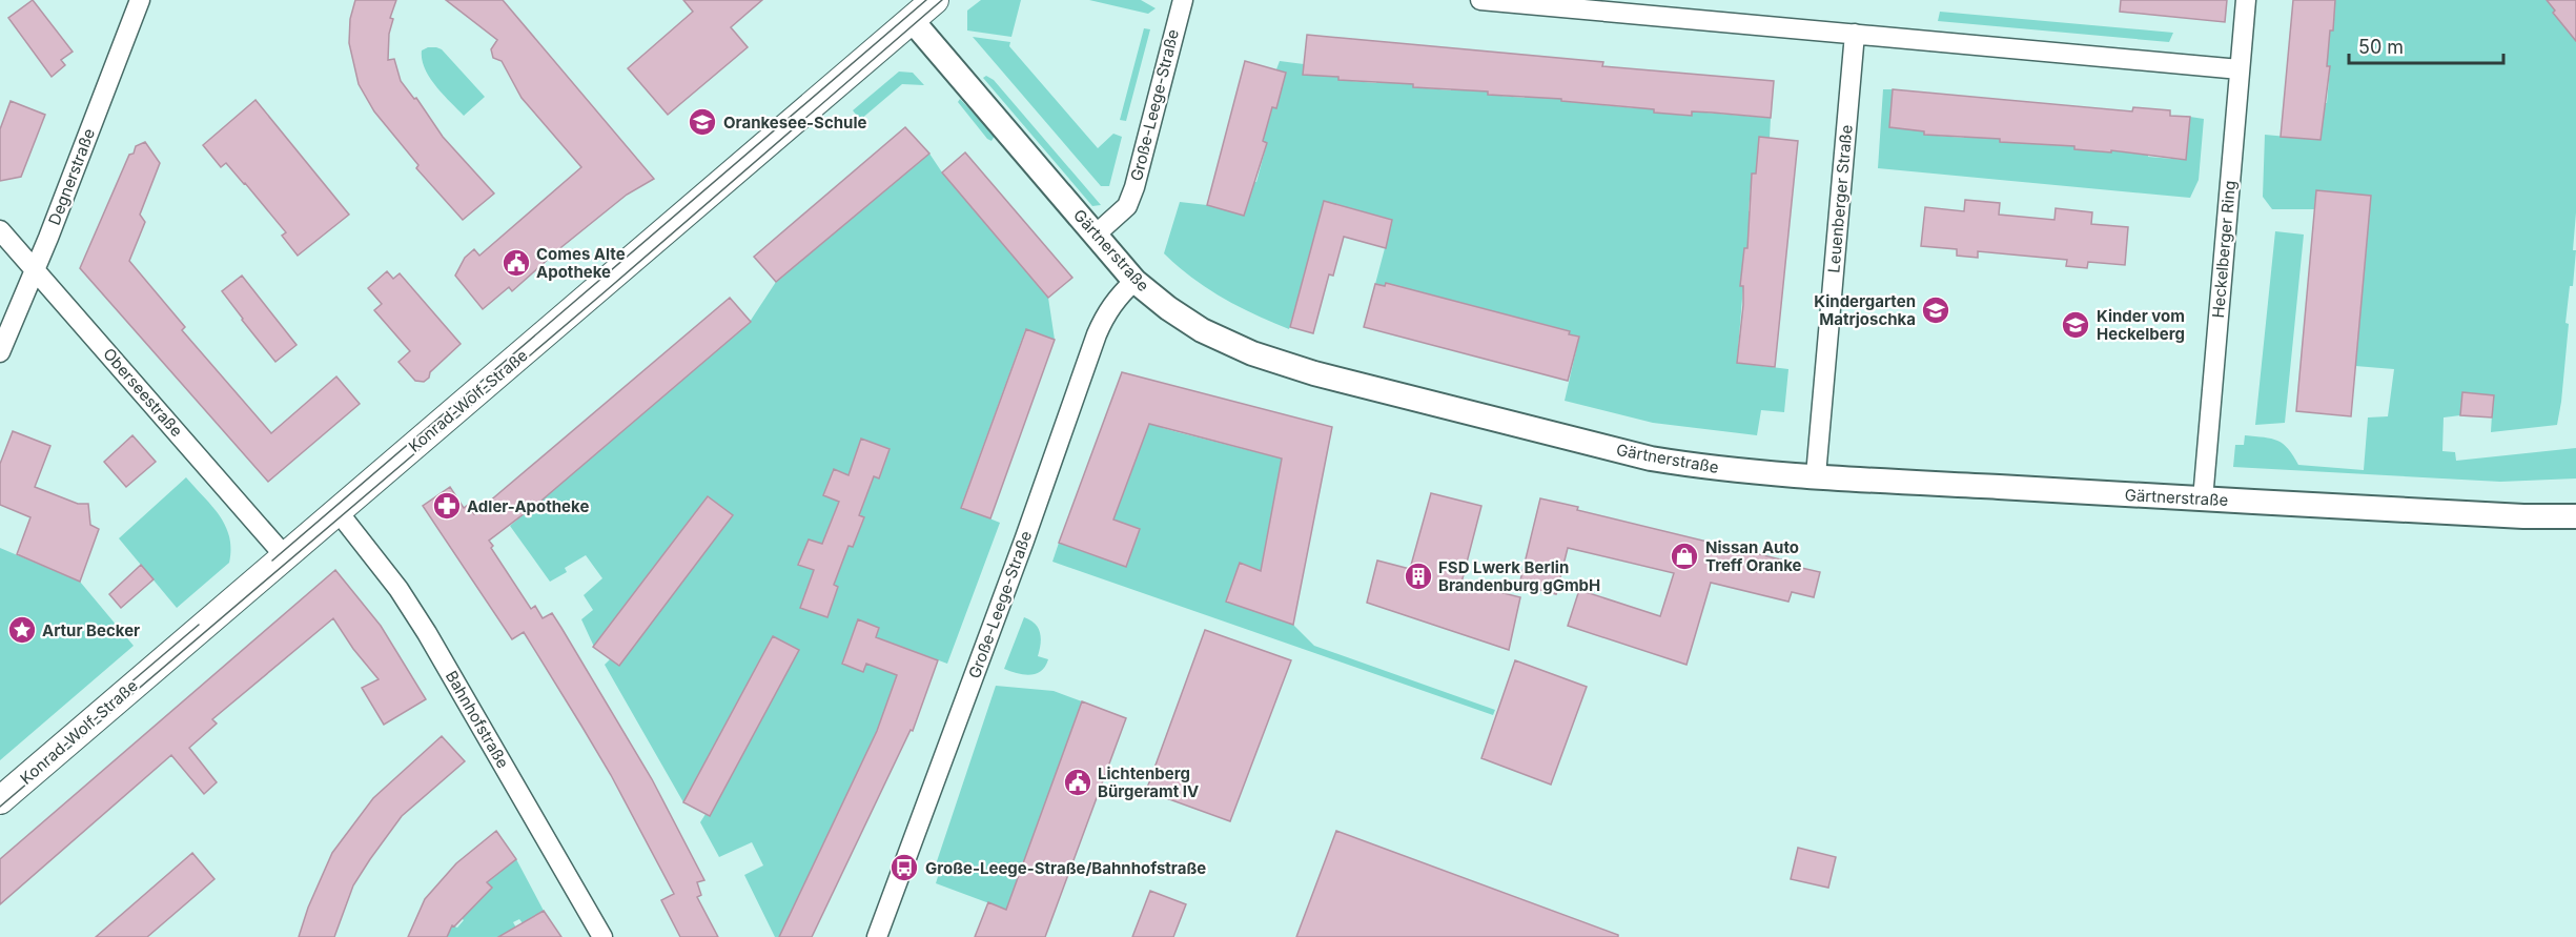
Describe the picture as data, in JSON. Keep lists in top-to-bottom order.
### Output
{
  "streets": {
    "main road": ["Konrad-Wolf-Straße"],
    "street": [
      "Große-Leege-Straße",
      "Degnerstraße",
      "Leuenberger Straße",
      "Heckelberger Ring",
      "Gärtnerstraße",
      "Oberseestraße",
      "Bahnhofstraße"
    ]
  },
  "crossings": [
    ["Große-Leege-Straße", "Gärtnerstraße"],
    ["Degnerstraße", "Oberseestraße"],
    ["Leuenberger Straße", "Gärtnerstraße"],
    ["Heckelberger Ring", "Gärtnerstraße"],
    ["Gärtnerstraße", "Konrad-Wolf-Straße"],
    ["Oberseestraße", "Konrad-Wolf-Straße"],
    ["Konrad-Wolf-Straße", "Bahnhofstraße"]
  ],
  "places": {
    "school or university": ["Orankesee-Schule", "Kindergarten Matrjoschka", "Kinder vom Heckelberg"],
    "public building": ["Comes Alte Apotheke", "Lichtenberg Bürgeramt IV"],
    "pharmacy": ["Adler-Apotheke"],
    "shop": ["Nissan Auto Treff Oranke"],
    "building": ["FSD Lwerk Berlin Brandenburg gGmbH"],
    "place": ["Artur Becker"],
    "bus stop": ["Große-Leege-Straße/Bahnhofstraße"]
  },
  "scale_bar": "50 m"
}
